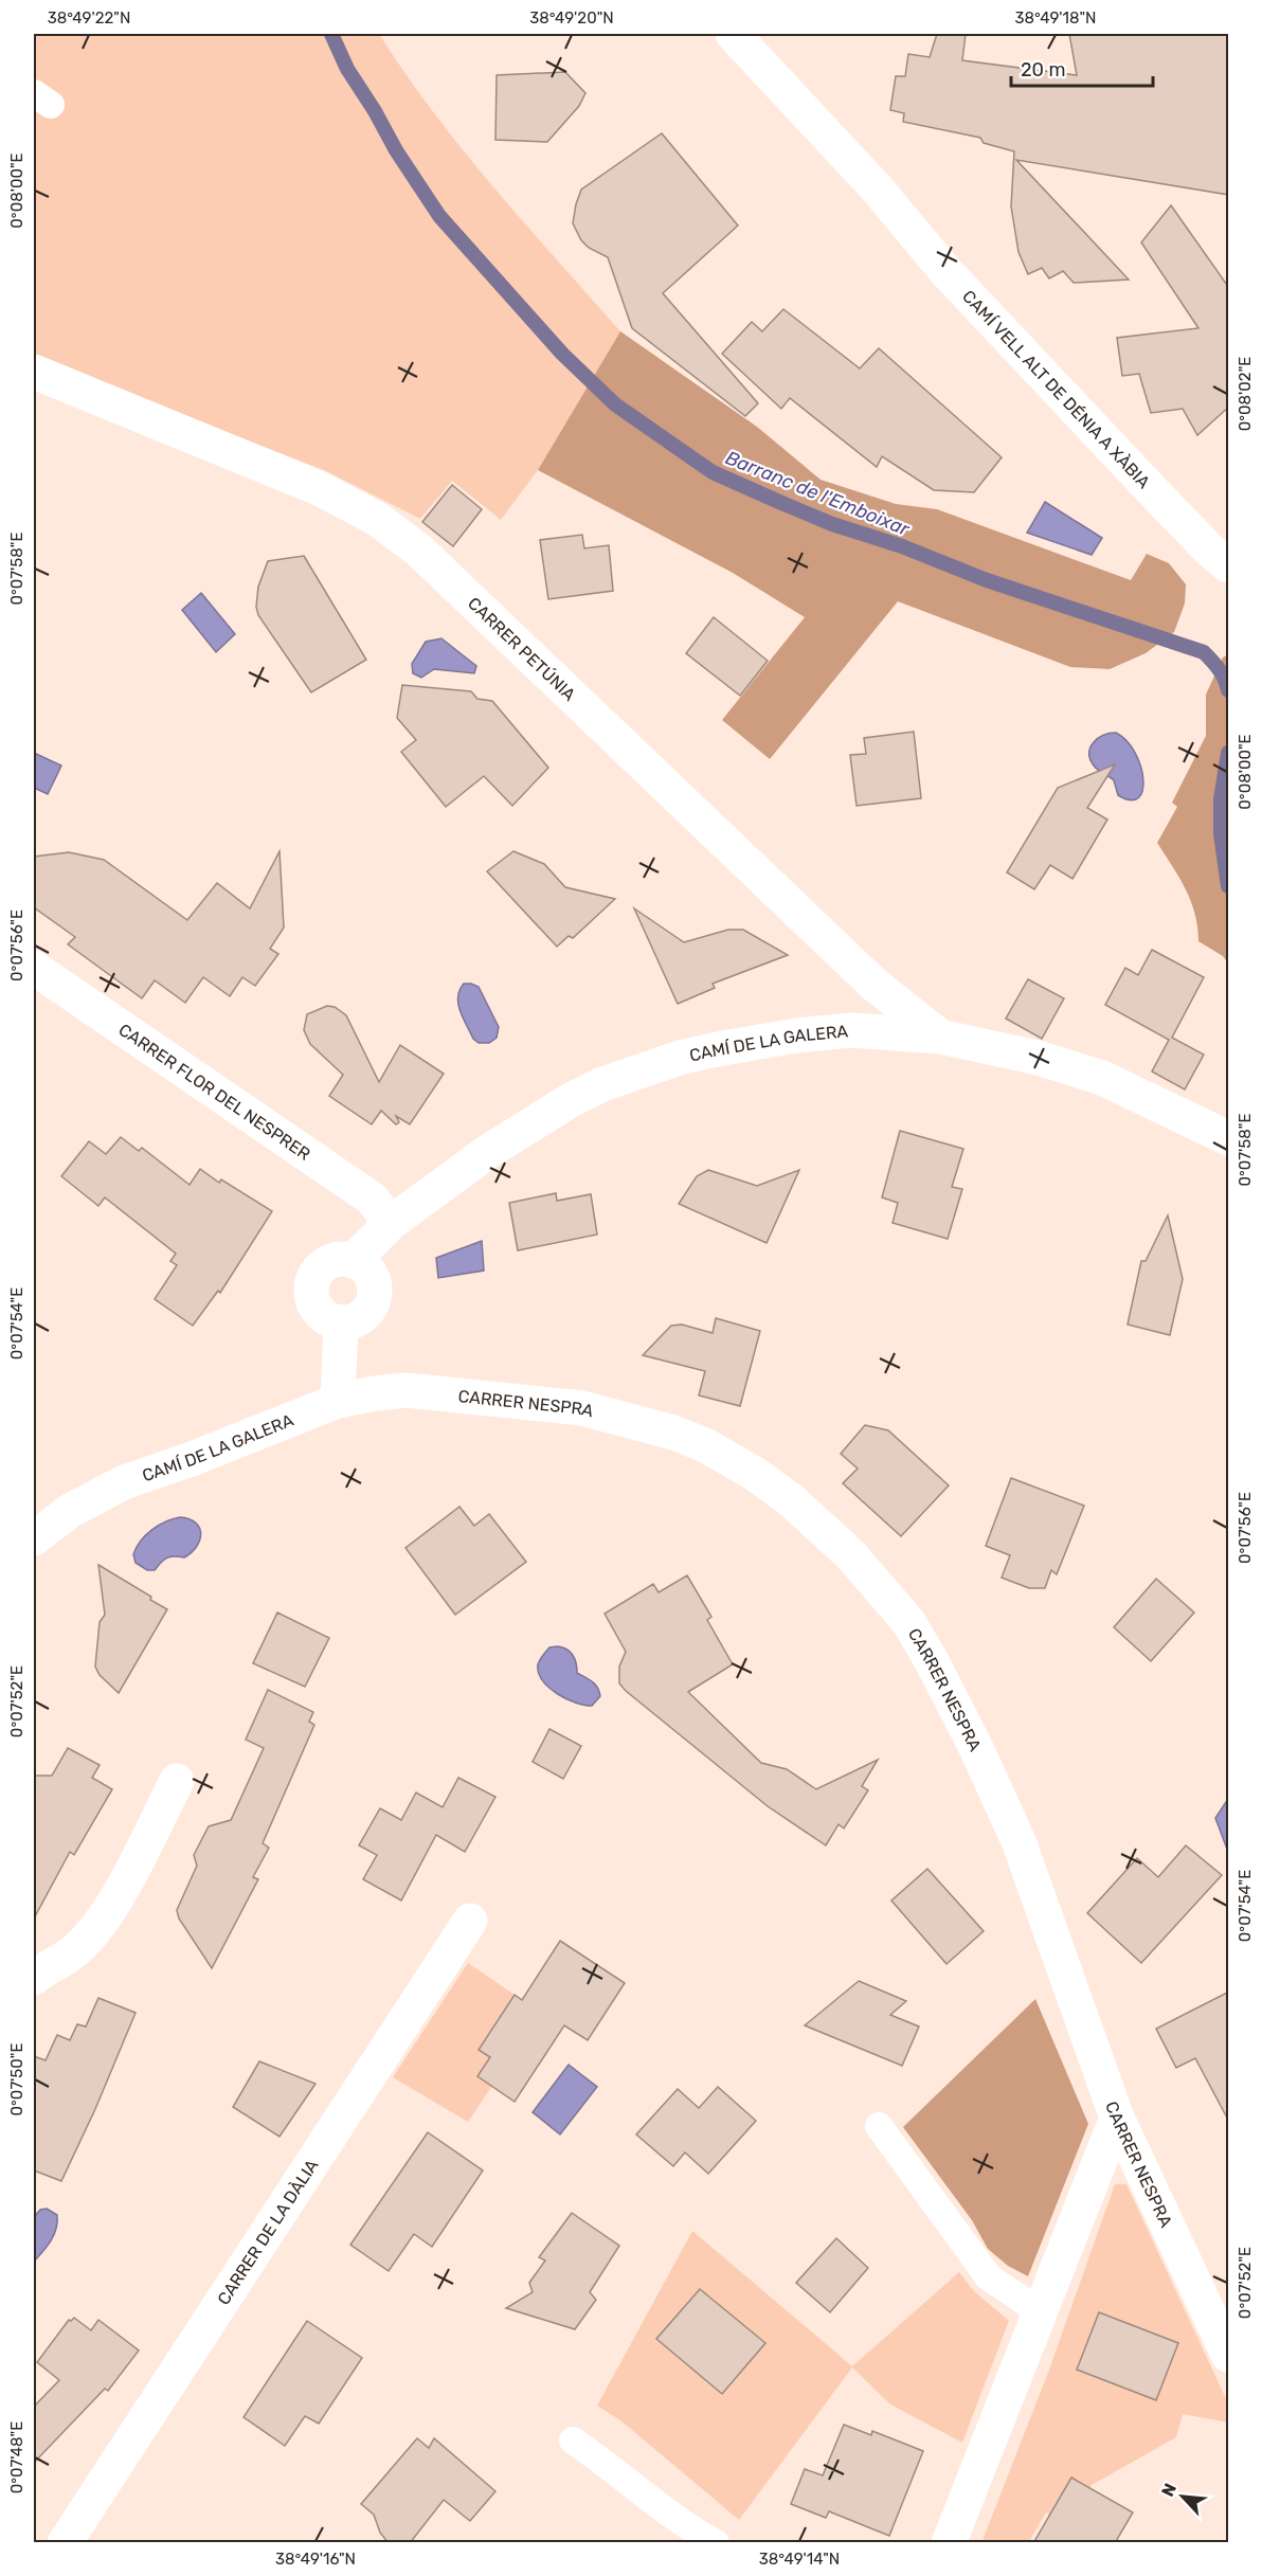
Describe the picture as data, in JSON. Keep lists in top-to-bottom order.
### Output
{
  "streets": {
    "street": [
      "CAMÍ VELL ALT DE DÉNIA A XÀBIA",
      "CARRER PETÚNIA",
      "CAMÍ DE LA GALERA",
      "CARRER FLOR DEL NESPRER",
      "CARRER NESPRA",
      "CARRER DE LA DÀLIA"
    ]
  },
  "crossings": [
    ["CARRER PETÚNIA", "CAMÍ DE LA GALERA"],
    ["CAMÍ DE LA GALERA", "CARRER FLOR DEL NESPRER"],
    ["CAMÍ DE LA GALERA", "CARRER NESPRA"]
  ],
  "water": ["Barranc de l'Emboixar"],
  "scale_bar": "20 m",
  "north": "top left",
  "coordinates": [
    "38°49'22\"N",
    "38°49'20\"N",
    "38°49'18\"N",
    "0°08'00\"E",
    "0°08'02\"E",
    "0°07'58\"E",
    "0°07'56\"E",
    "0°07'54\"E",
    "0°07'52\"E",
    "0°07'50\"E",
    "0°07'48\"E",
    "38°49'16\"N",
    "38°49'14\"N"
  ]
}
